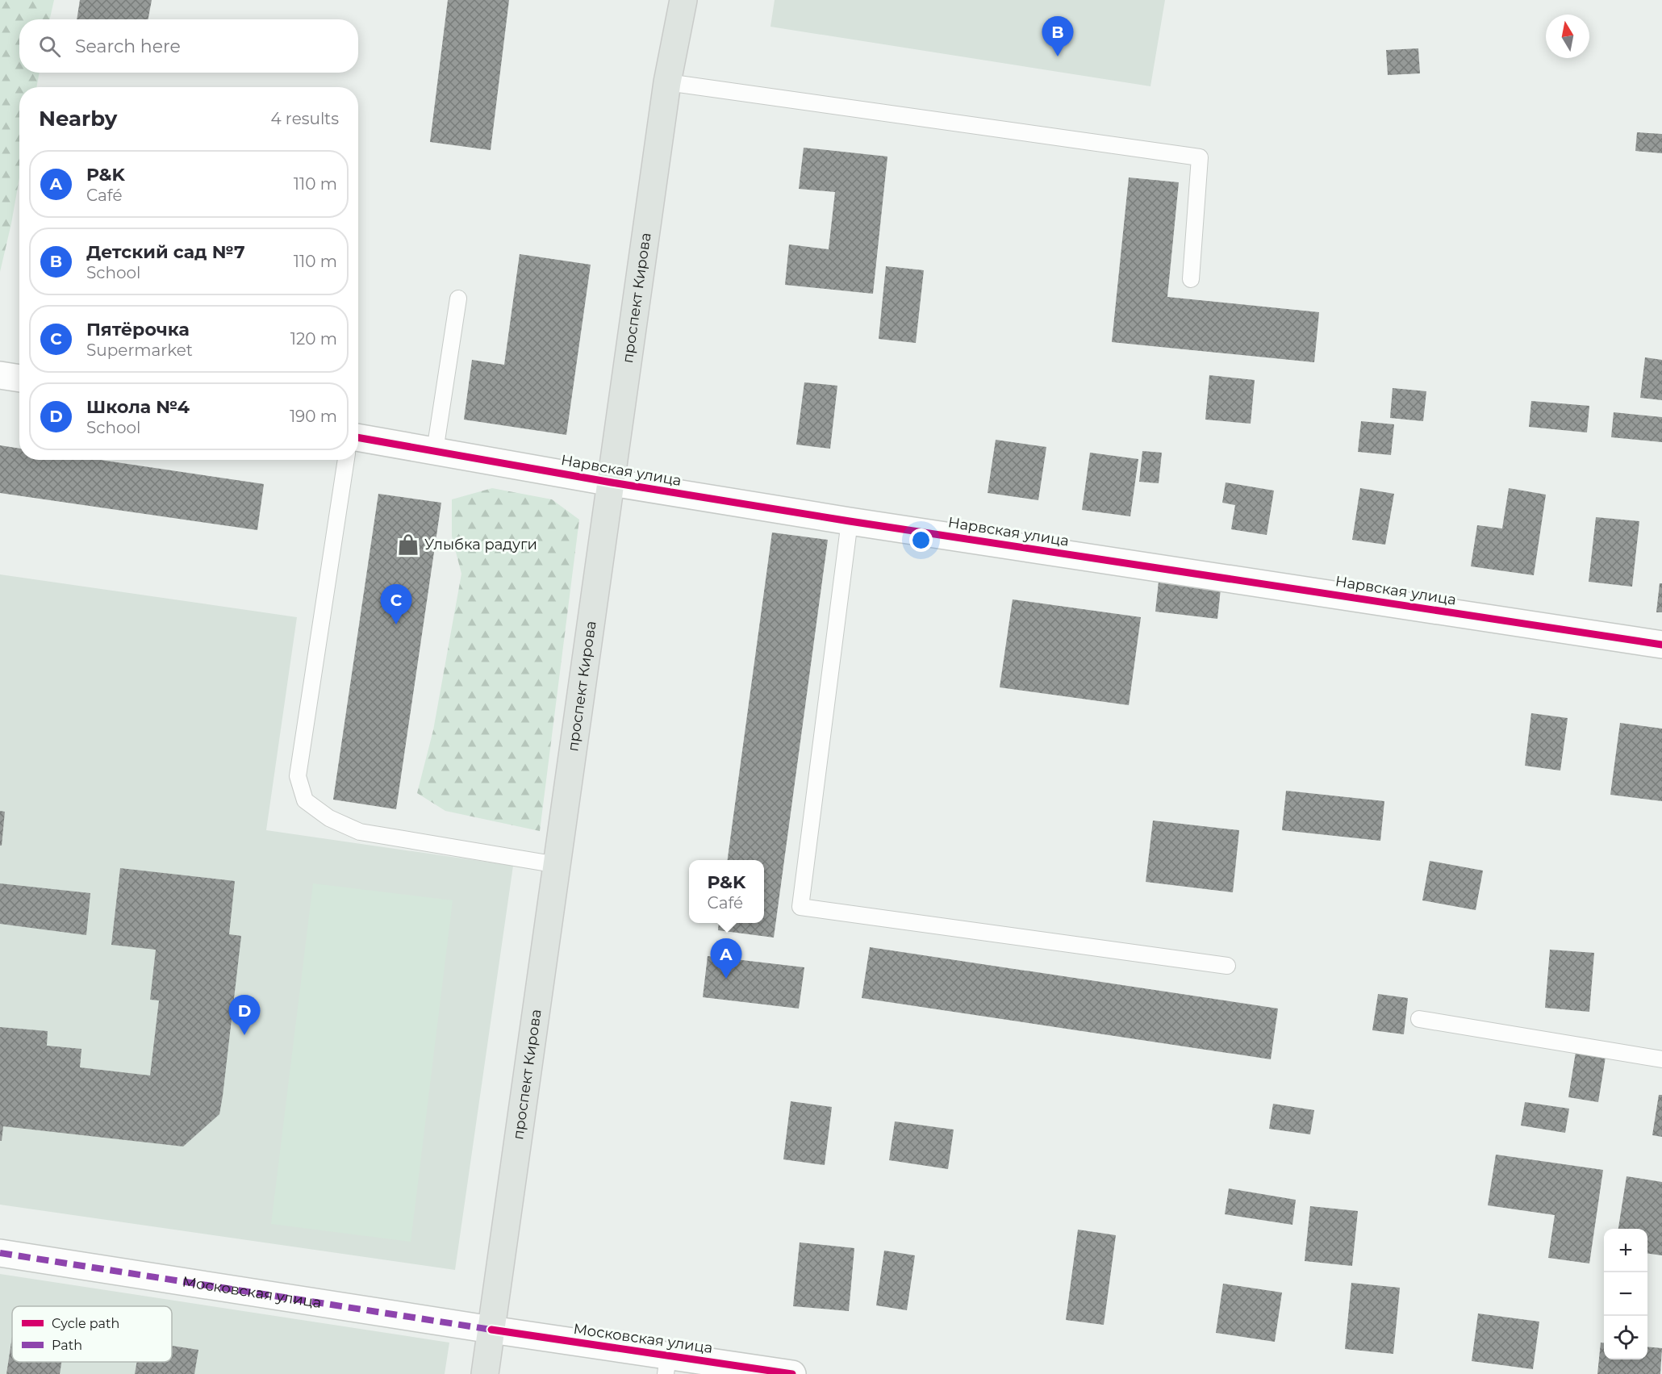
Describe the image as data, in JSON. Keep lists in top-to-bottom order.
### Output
{
  "streets": {
    "main road": ["проспект Кирова"],
    "street": ["Нарвская улица", "Московская улица"]
  },
  "crossings": [
    ["проспект Кирова", "Нарвская улица"],
    ["проспект Кирова", "Московская улица"]
  ],
  "places": {
    "shop": ["Улыбка радуги"]
  },
  "legend": ["Cycle path", "Path"],
  "north": "top",
  "page": {
    "pins": [
      "B",
      "C",
      "A",
      "D"
    ],
    "search": "Search here",
    "heading": ["Nearby", "4 results"],
    "list": [
      {
        "mark": "A",
        "name": "P&K",
        "note": "Café",
        "value": "110 m"
      },
      {
        "mark": "B",
        "name": "Детский сад №7",
        "note": "School",
        "value": "110 m"
      },
      {
        "mark": "C",
        "name": "Пятёрочка",
        "note": "Supermarket",
        "value": "120 m"
      },
      {
        "mark": "D",
        "name": "Школа №4",
        "note": "School",
        "value": "190 m"
      }
    ],
    "popup": ["P&K", "Café"],
    "map_buttons": ["+", "−"]
  }
}
